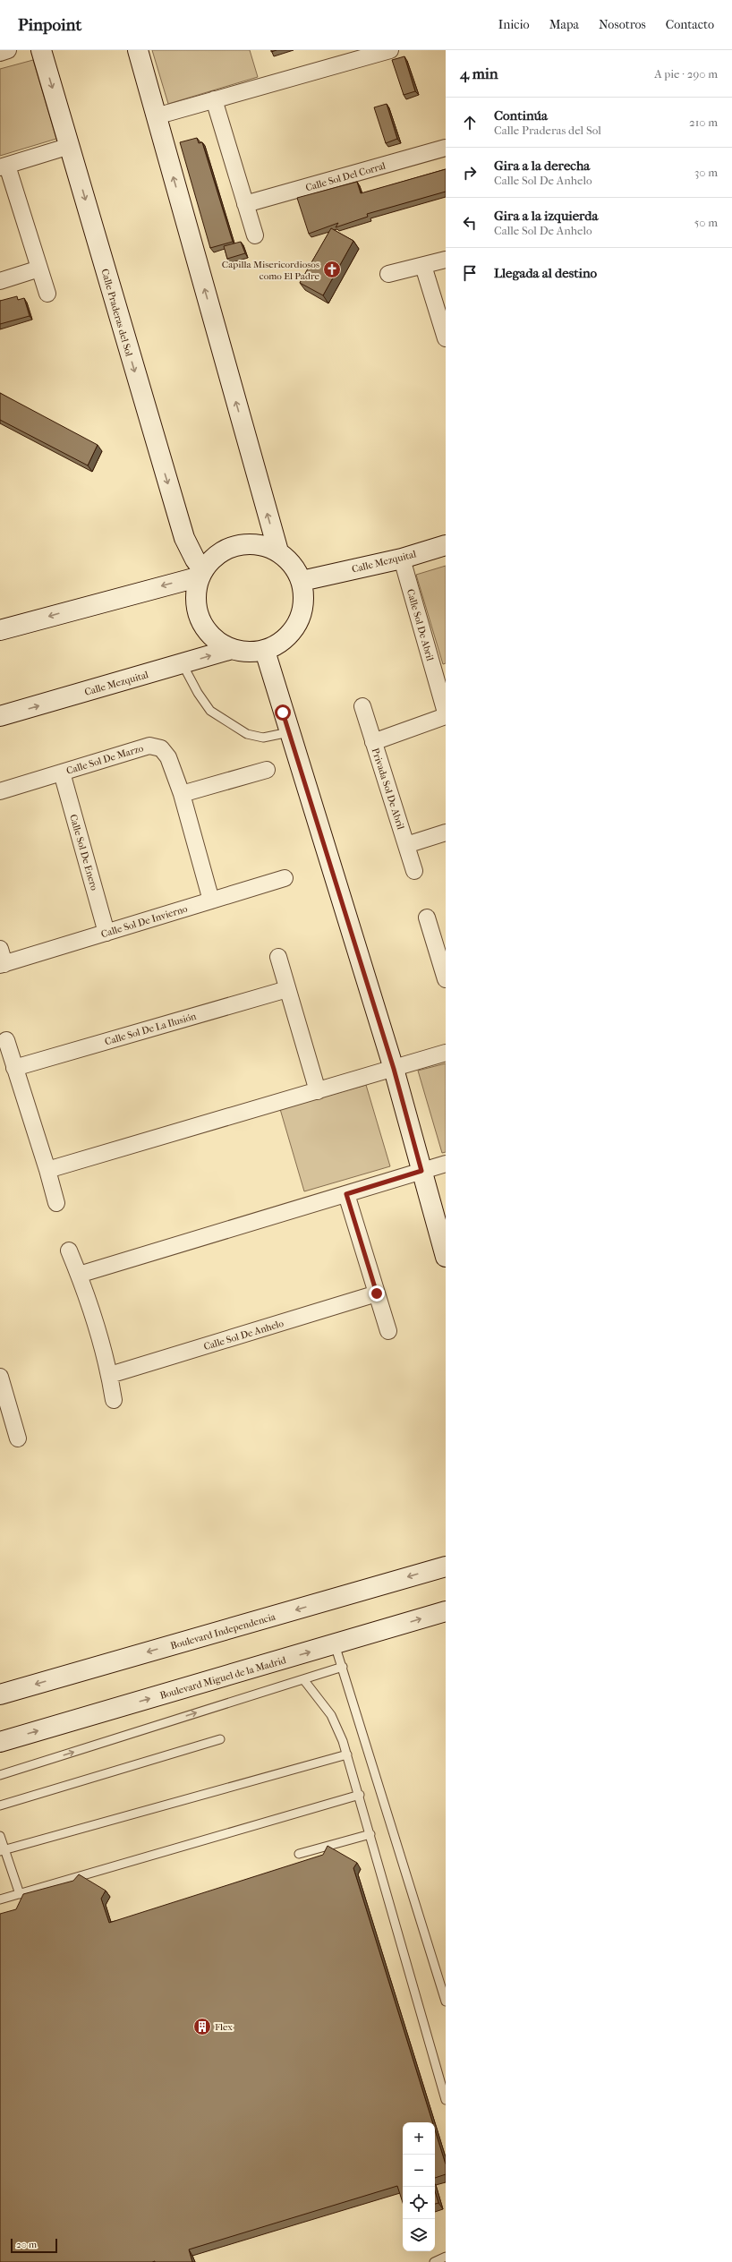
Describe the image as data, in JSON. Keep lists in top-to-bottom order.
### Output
{
  "streets": {
    "street": [
      "Calle Sol Del Corral",
      "Calle Praderas del Sol",
      "Calle Mezquital",
      "Calle Sol De Abril",
      "Calle Sol De Marzo",
      "Privada Sol De Abril",
      "Calle Sol De Enero",
      "Calle Sol De Invierno",
      "Calle Sol De La Ilusión",
      "Calle Sol De Anhelo",
      "Boulevard Independencia",
      "Boulevard Miguel de la Madrid"
    ]
  },
  "crossings": [
    ["Calle Praderas del Sol", "Calle Mezquital"],
    ["Calle Mezquital", "Calle Sol De Abril"],
    ["Calle Sol De Marzo", "Calle Sol De Enero"],
    ["Calle Sol De Marzo", "Calle Sol De Invierno"],
    ["Calle Sol De Enero", "Calle Sol De Invierno"]
  ],
  "one_way": ["Boulevard Independencia", "Boulevard Miguel de la Madrid"],
  "places": {
    "church": ["Capilla Misericordiosos como El Padre"],
    "building": ["Flex"]
  },
  "scale_bar": "20 m",
  "page": {
    "header": "Pinpoint",
    "nav": [
      "Inicio",
      "Mapa",
      "Nosotros",
      "Contacto"
    ],
    "heading": ["4 min", "A pie · 290 m"],
    "list": [
      ["Continúa", "Calle Praderas del Sol", "210 m"],
      ["Gira a la derecha", "Calle Sol De Anhelo", "30 m"],
      ["Gira a la izquierda", "Calle Sol De Anhelo", "50 m"],
      "Llegada al destino"
    ],
    "map_buttons": ["+", "−"],
    "scale": "20 m"
  }
}
